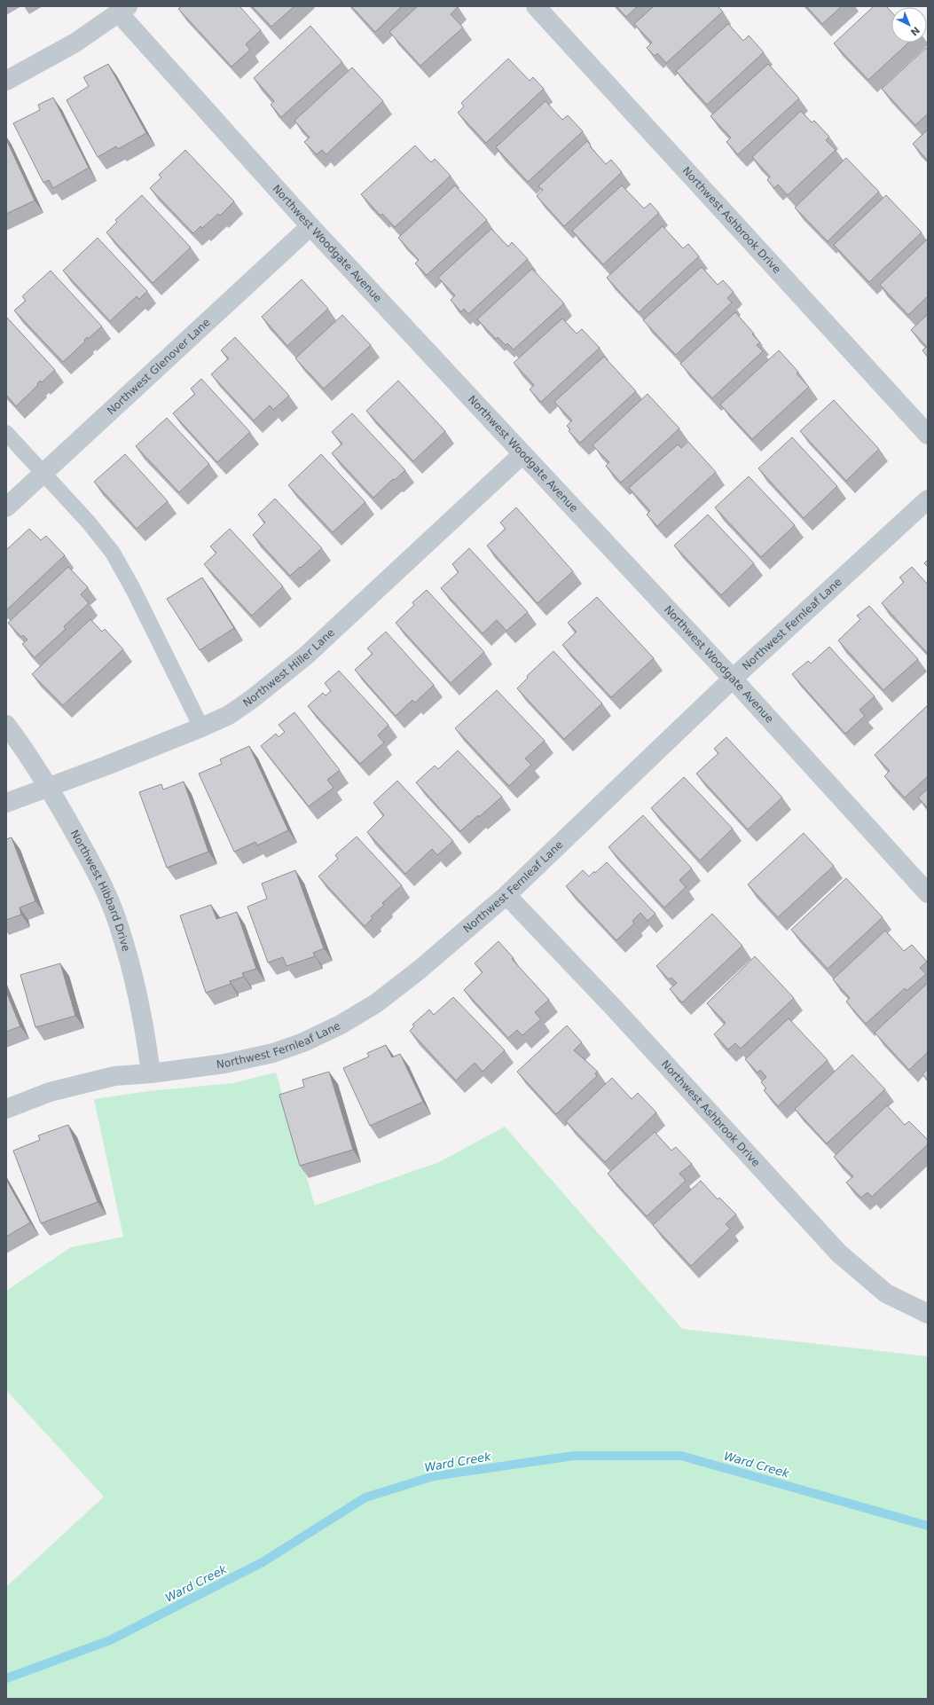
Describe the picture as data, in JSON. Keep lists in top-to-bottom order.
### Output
{
  "streets": {
    "street": [
      "Northwest Ashbrook Drive",
      "Northwest Woodgate Avenue",
      "Northwest Glenover Lane",
      "Northwest Fernleaf Lane",
      "Northwest Hiller Lane",
      "Northwest Hibbard Drive"
    ]
  },
  "crossings": [
    ["Northwest Ashbrook Drive", "Northwest Fernleaf Lane"],
    ["Northwest Woodgate Avenue", "Northwest Glenover Lane"],
    ["Northwest Woodgate Avenue", "Northwest Fernleaf Lane"],
    ["Northwest Woodgate Avenue", "Northwest Hiller Lane"],
    ["Northwest Fernleaf Lane", "Northwest Hibbard Drive"],
    ["Northwest Hiller Lane", "Northwest Hibbard Drive"]
  ],
  "water": ["Ward Creek"],
  "north": "bottom right"
}
